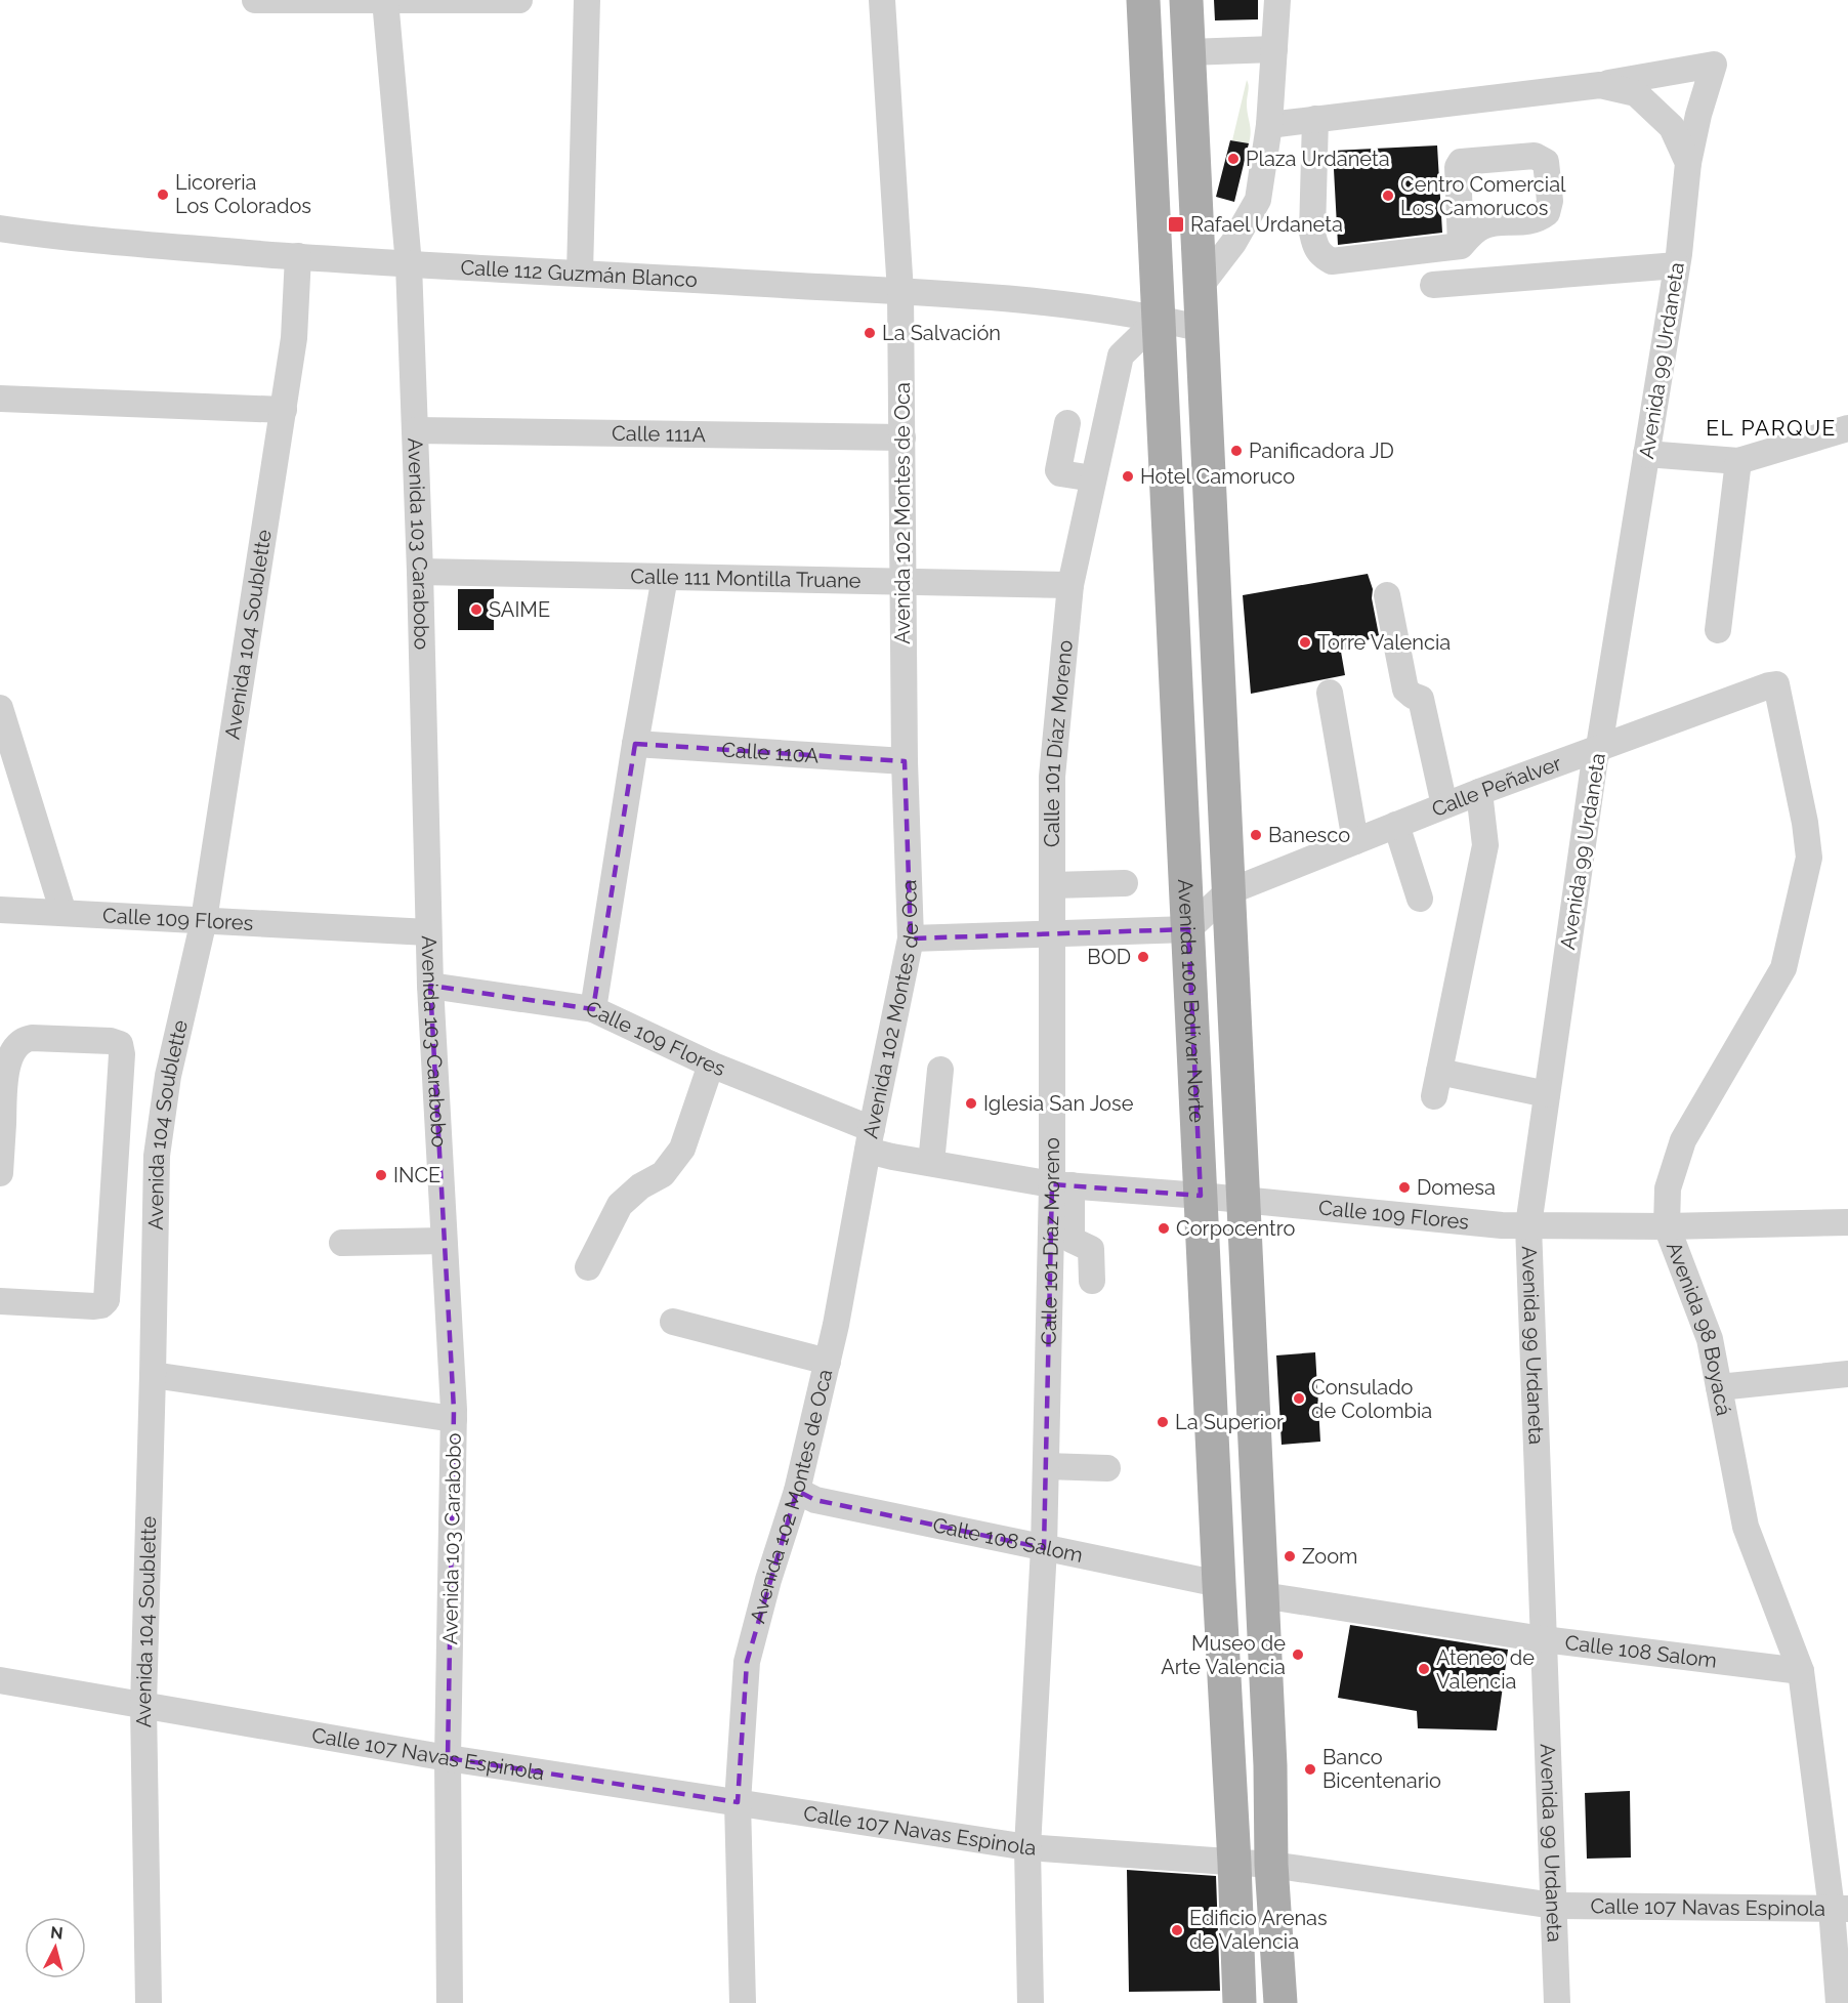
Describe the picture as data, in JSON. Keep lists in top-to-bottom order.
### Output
{
  "streets": {
    "main road": ["Avenida 100 Bolívar Norte"],
    "street": [
      "Calle 112 Guzmán Blanco",
      "Avenida 99 Urdaneta",
      "Calle 111A",
      "Avenida 102 Montes de Oca",
      "Avenida 103 Carabobo",
      "Calle 111 Montilla Truane",
      "Avenida 104 Soublette",
      "Calle 101 Díaz Moreno",
      "Calle 110A",
      "Calle Peñalver",
      "Calle 109 Flores",
      "Avenida 98 Boyacá",
      "Calle 108 Salom",
      "Calle 107 Navas Espinola"
    ]
  },
  "crossings": [
    ["Calle 112 Guzmán Blanco", "Avenida 102 Montes de Oca"],
    ["Calle 112 Guzmán Blanco", "Avenida 103 Carabobo"],
    ["Calle 112 Guzmán Blanco", "Avenida 104 Soublette"],
    ["Calle 112 Guzmán Blanco", "Calle 101 Díaz Moreno"],
    ["Calle 112 Guzmán Blanco", "Avenida 100 Bolívar Norte"],
    ["Avenida 99 Urdaneta", "Calle Peñalver"],
    ["Avenida 99 Urdaneta", "Calle 109 Flores"],
    ["Avenida 99 Urdaneta", "Calle 108 Salom"],
    ["Avenida 99 Urdaneta", "Calle 107 Navas Espinola"],
    ["Calle 111A", "Avenida 102 Montes de Oca"],
    ["Calle 111A", "Avenida 103 Carabobo"],
    ["Avenida 102 Montes de Oca", "Calle 111 Montilla Truane"],
    ["Avenida 102 Montes de Oca", "Calle 110A"],
    ["Avenida 102 Montes de Oca", "Calle 109 Flores"],
    ["Avenida 102 Montes de Oca", "Calle 108 Salom"],
    ["Avenida 102 Montes de Oca", "Calle 107 Navas Espinola"],
    ["Avenida 103 Carabobo", "Calle 111 Montilla Truane"],
    ["Avenida 103 Carabobo", "Calle 109 Flores"],
    ["Avenida 103 Carabobo", "Calle 107 Navas Espinola"],
    ["Calle 111 Montilla Truane", "Calle 101 Díaz Moreno"],
    ["Avenida 104 Soublette", "Calle 109 Flores"],
    ["Avenida 104 Soublette", "Calle 107 Navas Espinola"],
    ["Calle 101 Díaz Moreno", "Calle 109 Flores"],
    ["Calle 101 Díaz Moreno", "Avenida 100 Bolívar Norte"],
    ["Calle 101 Díaz Moreno", "Calle 108 Salom"],
    ["Calle 101 Díaz Moreno", "Calle 107 Navas Espinola"],
    ["Calle Peñalver", "Avenida 100 Bolívar Norte"],
    ["Calle Peñalver", "Avenida 98 Boyacá"],
    ["Calle 109 Flores", "Avenida 100 Bolívar Norte"],
    ["Calle 109 Flores", "Avenida 98 Boyacá"],
    ["Avenida 100 Bolívar Norte", "Calle 108 Salom"],
    ["Avenida 100 Bolívar Norte", "Calle 107 Navas Espinola"],
    ["Avenida 98 Boyacá", "Calle 108 Salom"],
    ["Avenida 98 Boyacá", "Calle 107 Navas Espinola"]
  ],
  "districts": ["EL PARQUE"],
  "places": {
    "other": [
      "Plaza Urdaneta",
      "Licoreria Los Colorados",
      "Centro Comercial Los Camorucos",
      "La Salvación",
      "Panificadora JD",
      "Hotel Camoruco",
      "SAIME",
      "Torre Valencia",
      "Banesco",
      "BOD",
      "Iglesia San Jose",
      "INCE",
      "Domesa",
      "Corpocentro",
      "Consulado de Colombia",
      "La Superior",
      "Zoom",
      "Museo de Arte Valencia",
      "Ateneo de Valencia",
      "Banco Bicentenario",
      "Edificio Arenas de Valencia"
    ],
    "transit": ["Rafael Urdaneta"]
  },
  "north": "top"
}
